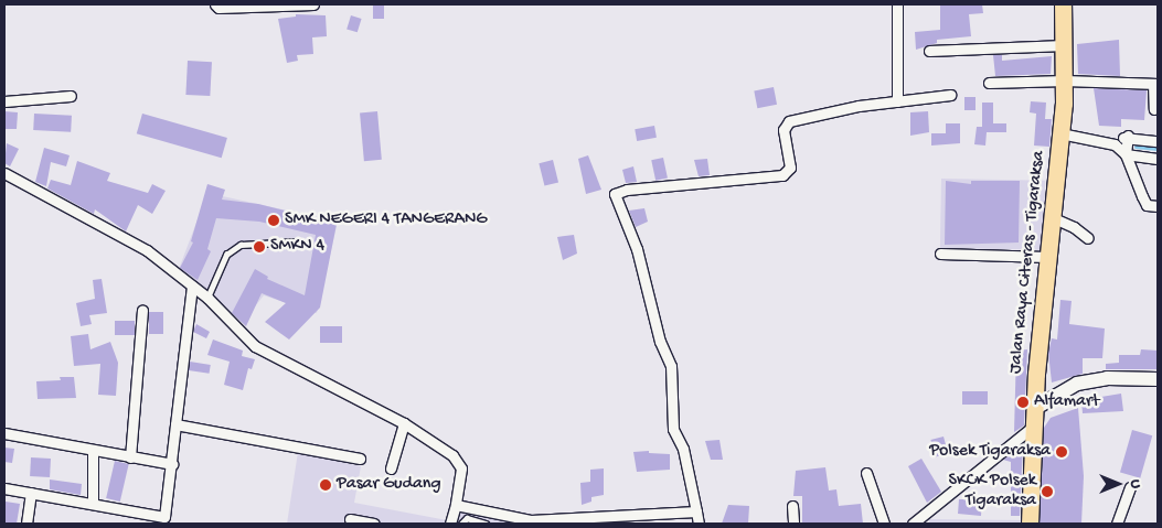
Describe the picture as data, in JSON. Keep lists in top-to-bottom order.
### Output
{
  "streets": {
    "main road": ["Jalan Raya Citeras - Tigaraksa"]
  },
  "places": [
    "SMK NEGERI 4 TANGERANG",
    "SMKN 4",
    "Alfamart",
    "Polsek Tigaraksa",
    "Pasar Gudang",
    "SKCK Polsek Tigaraksa"
  ],
  "north": "right"
}
